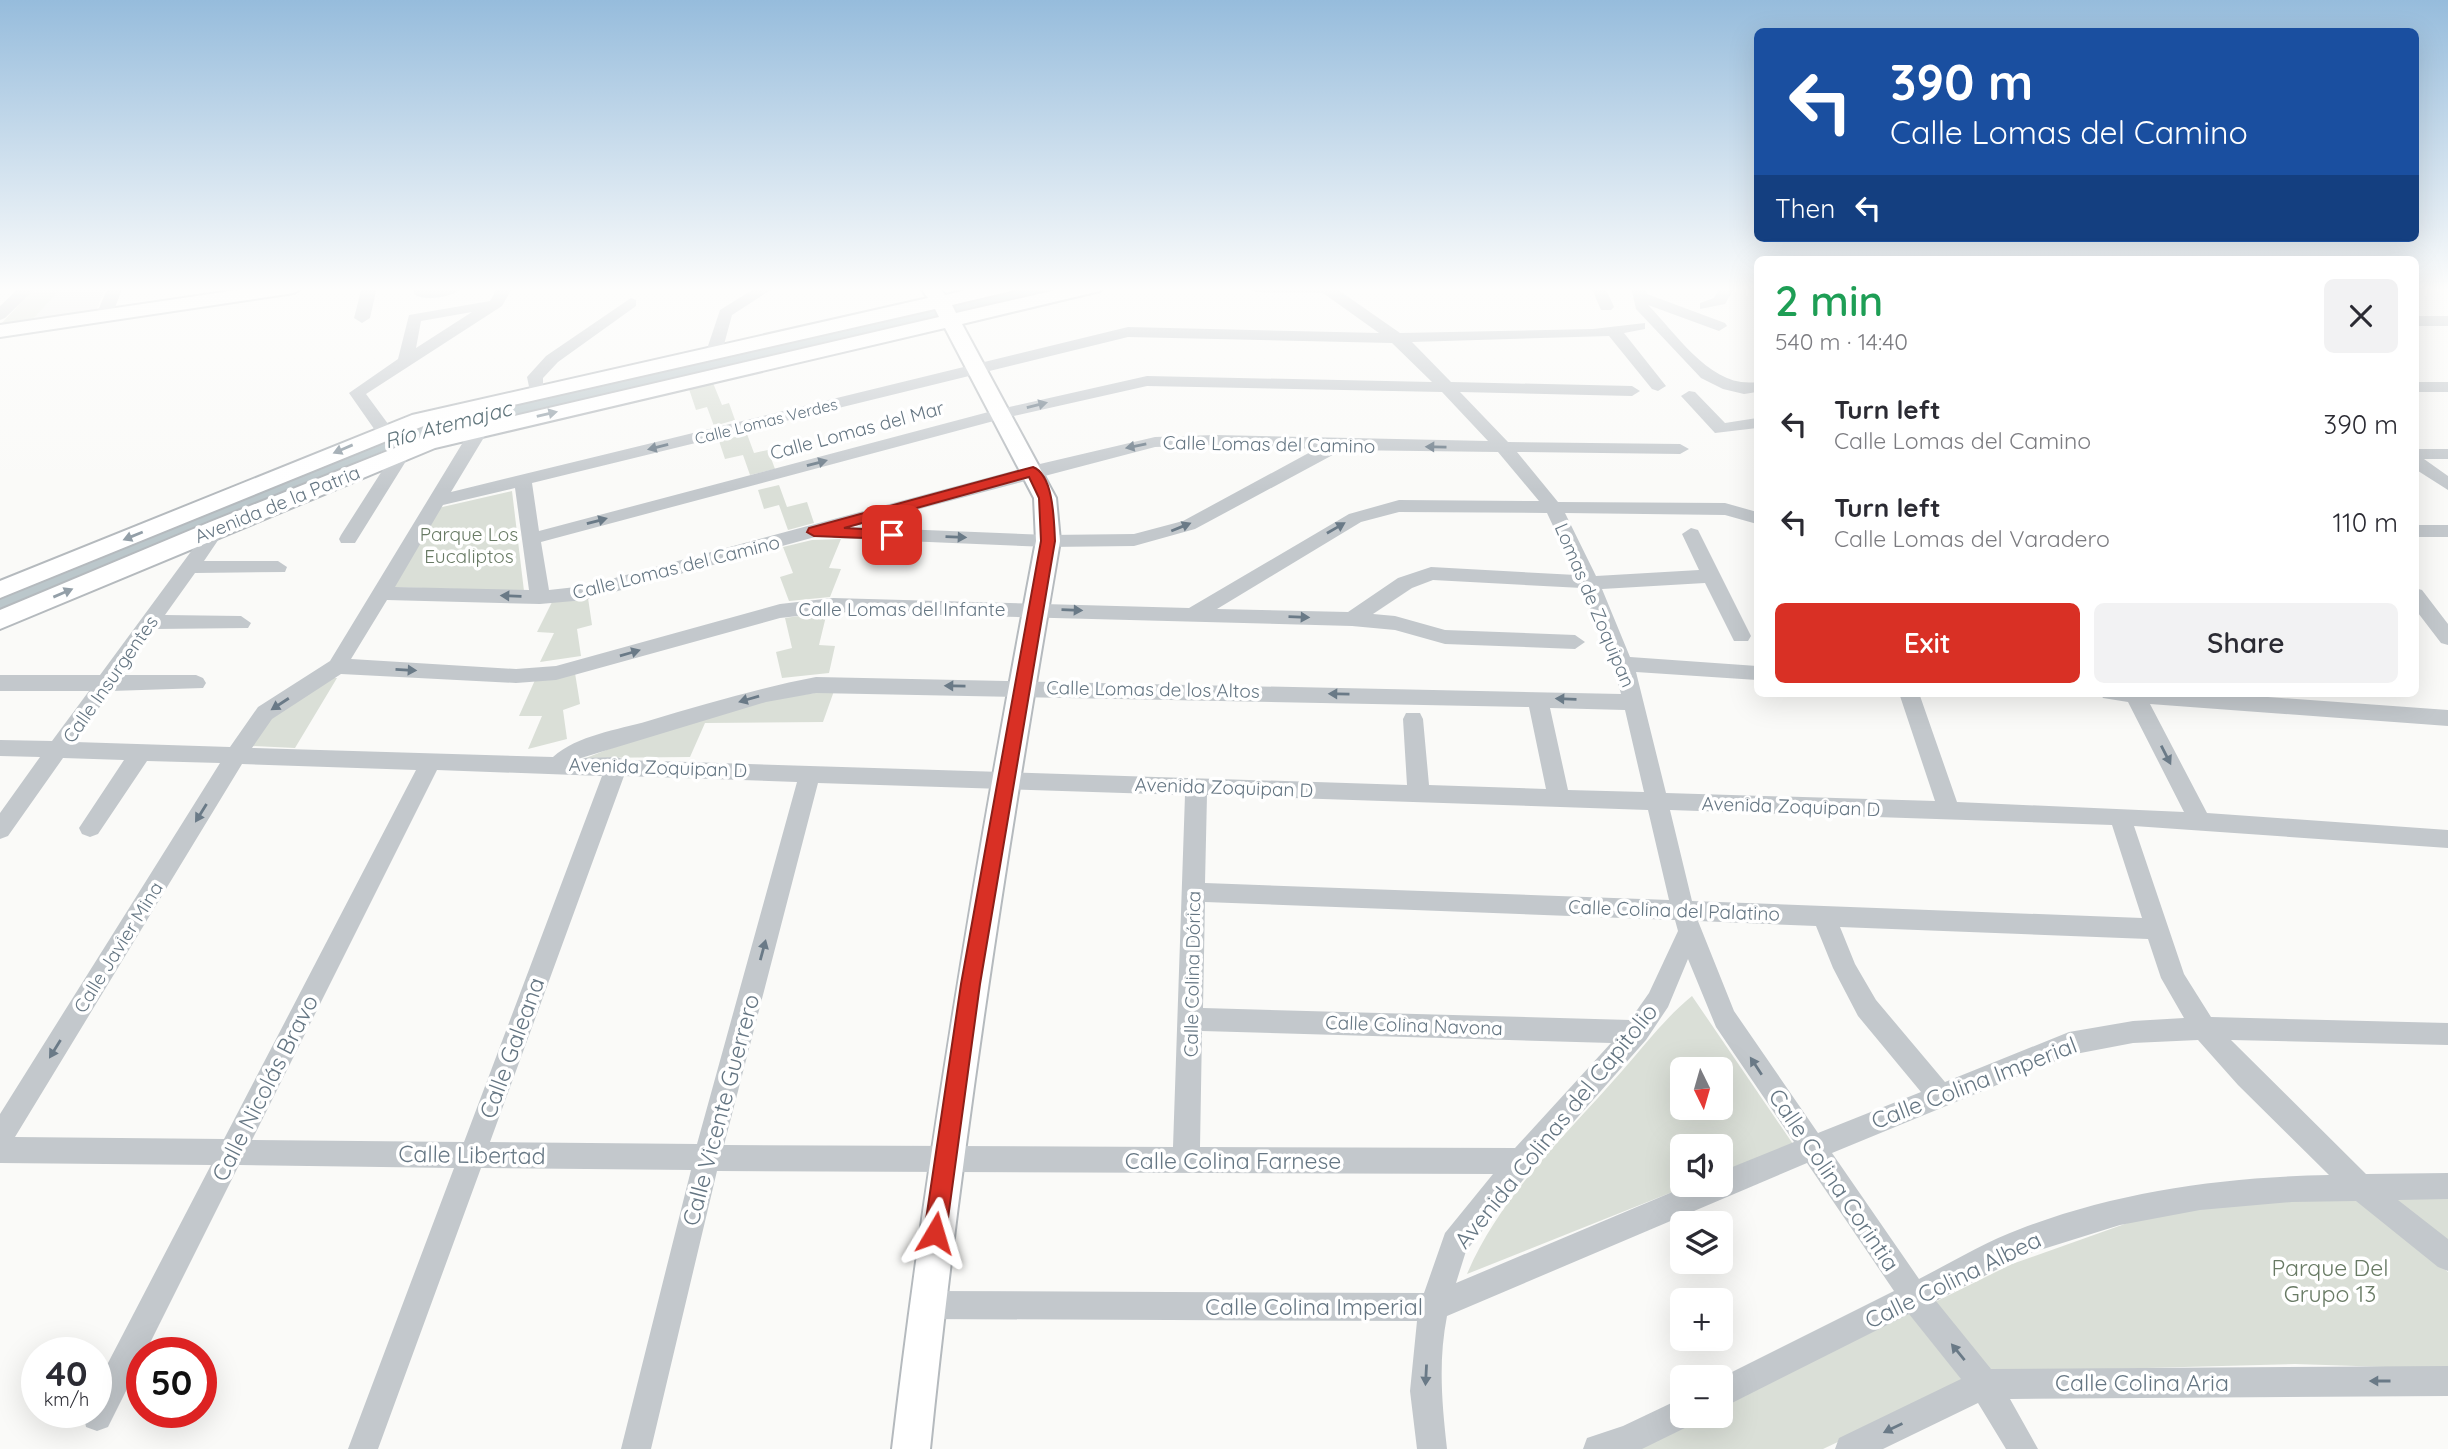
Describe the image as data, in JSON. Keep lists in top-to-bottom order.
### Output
{
  "streets": {
    "main road": ["Avenida de la Patria"],
    "street": [
      "Calle Lomas Verdes",
      "Calle Lomas del Mar",
      "Calle Lomas del Camino",
      "Lomas de Zoquipan",
      "Calle Lomas del Infante",
      "Calle Insurgentes",
      "Calle Lomas de los Altos",
      "Avenida Zoquipan D",
      "Calle Colina del Palatino",
      "Calle Javier Mina",
      "Calle Colina Dórica",
      "Calle Colina Navona",
      "Calle Galeana",
      "Calle Colina Imperial",
      "Calle Nicolás Bravo",
      "Calle Vicente Guerrero",
      "Avenida Colinas del Capitolio",
      "Calle Libertad",
      "Calle Colina Farnese",
      "Calle Colina Corintia",
      "Calle Colina Albea",
      "Calle Colina Aria"
    ]
  },
  "crossings": [
    ["Calle Lomas del Mar", "Lomas de Zoquipan"],
    ["Calle Lomas del Camino", "Lomas de Zoquipan"],
    ["Avenida de la Patria", "Calle Insurgentes"],
    ["Lomas de Zoquipan", "Calle Lomas de los Altos"],
    ["Lomas de Zoquipan", "Avenida Zoquipan D"],
    ["Lomas de Zoquipan", "Calle Colina del Palatino"],
    ["Lomas de Zoquipan", "Avenida Colinas del Capitolio"],
    ["Lomas de Zoquipan", "Calle Colina Corintia"],
    ["Calle Lomas del Infante", "Calle Javier Mina"],
    ["Calle Insurgentes", "Avenida Zoquipan D"],
    ["Calle Lomas de los Altos", "Avenida Zoquipan D"],
    ["Avenida Zoquipan D", "Calle Javier Mina"],
    ["Avenida Zoquipan D", "Calle Colina Dórica"],
    ["Avenida Zoquipan D", "Calle Galeana"],
    ["Avenida Zoquipan D", "Calle Nicolás Bravo"],
    ["Avenida Zoquipan D", "Calle Vicente Guerrero"],
    ["Calle Colina del Palatino", "Calle Colina Dórica"],
    ["Calle Colina del Palatino", "Avenida Colinas del Capitolio"],
    ["Calle Colina del Palatino", "Calle Colina Corintia"],
    ["Calle Colina Dórica", "Calle Colina Navona"],
    ["Calle Colina Dórica", "Calle Colina Farnese"],
    ["Calle Colina Navona", "Avenida Colinas del Capitolio"],
    ["Calle Galeana", "Calle Libertad"],
    ["Calle Colina Imperial", "Avenida Colinas del Capitolio"],
    ["Calle Colina Imperial", "Calle Colina Corintia"],
    ["Calle Nicolás Bravo", "Calle Libertad"],
    ["Calle Vicente Guerrero", "Calle Libertad"],
    ["Avenida Colinas del Capitolio", "Calle Colina Farnese"],
    ["Avenida Colinas del Capitolio", "Calle Colina Corintia"],
    ["Calle Libertad", "Calle Colina Farnese"],
    ["Calle Colina Corintia", "Calle Colina Albea"],
    ["Calle Colina Corintia", "Calle Colina Aria"]
  ],
  "one_way": ["Calle Javier Mina", "Calle Vicente Guerrero", "Calle Colina Aria"],
  "water": ["Río Atemajac"],
  "parks": ["Parque Los Eucaliptos", "Parque Del Grupo 13"],
  "north": "bottom",
  "page": {
    "turn": ["390 m", "Calle Lomas del Camino"],
    "then": "Then",
    "heading": ["2 min", "540 m · 14:40"],
    "list": [
      {
        "name": "Turn left",
        "note": "Calle Lomas del Camino",
        "value": "390 m"
      },
      {
        "name": "Turn left",
        "note": "Calle Lomas del Varadero",
        "value": "110 m"
      }
    ],
    "buttons": ["Exit", "Share"],
    "map_buttons": ["+", "−"],
    "speed": "40 km/h",
    "limit": "50"
  }
}
